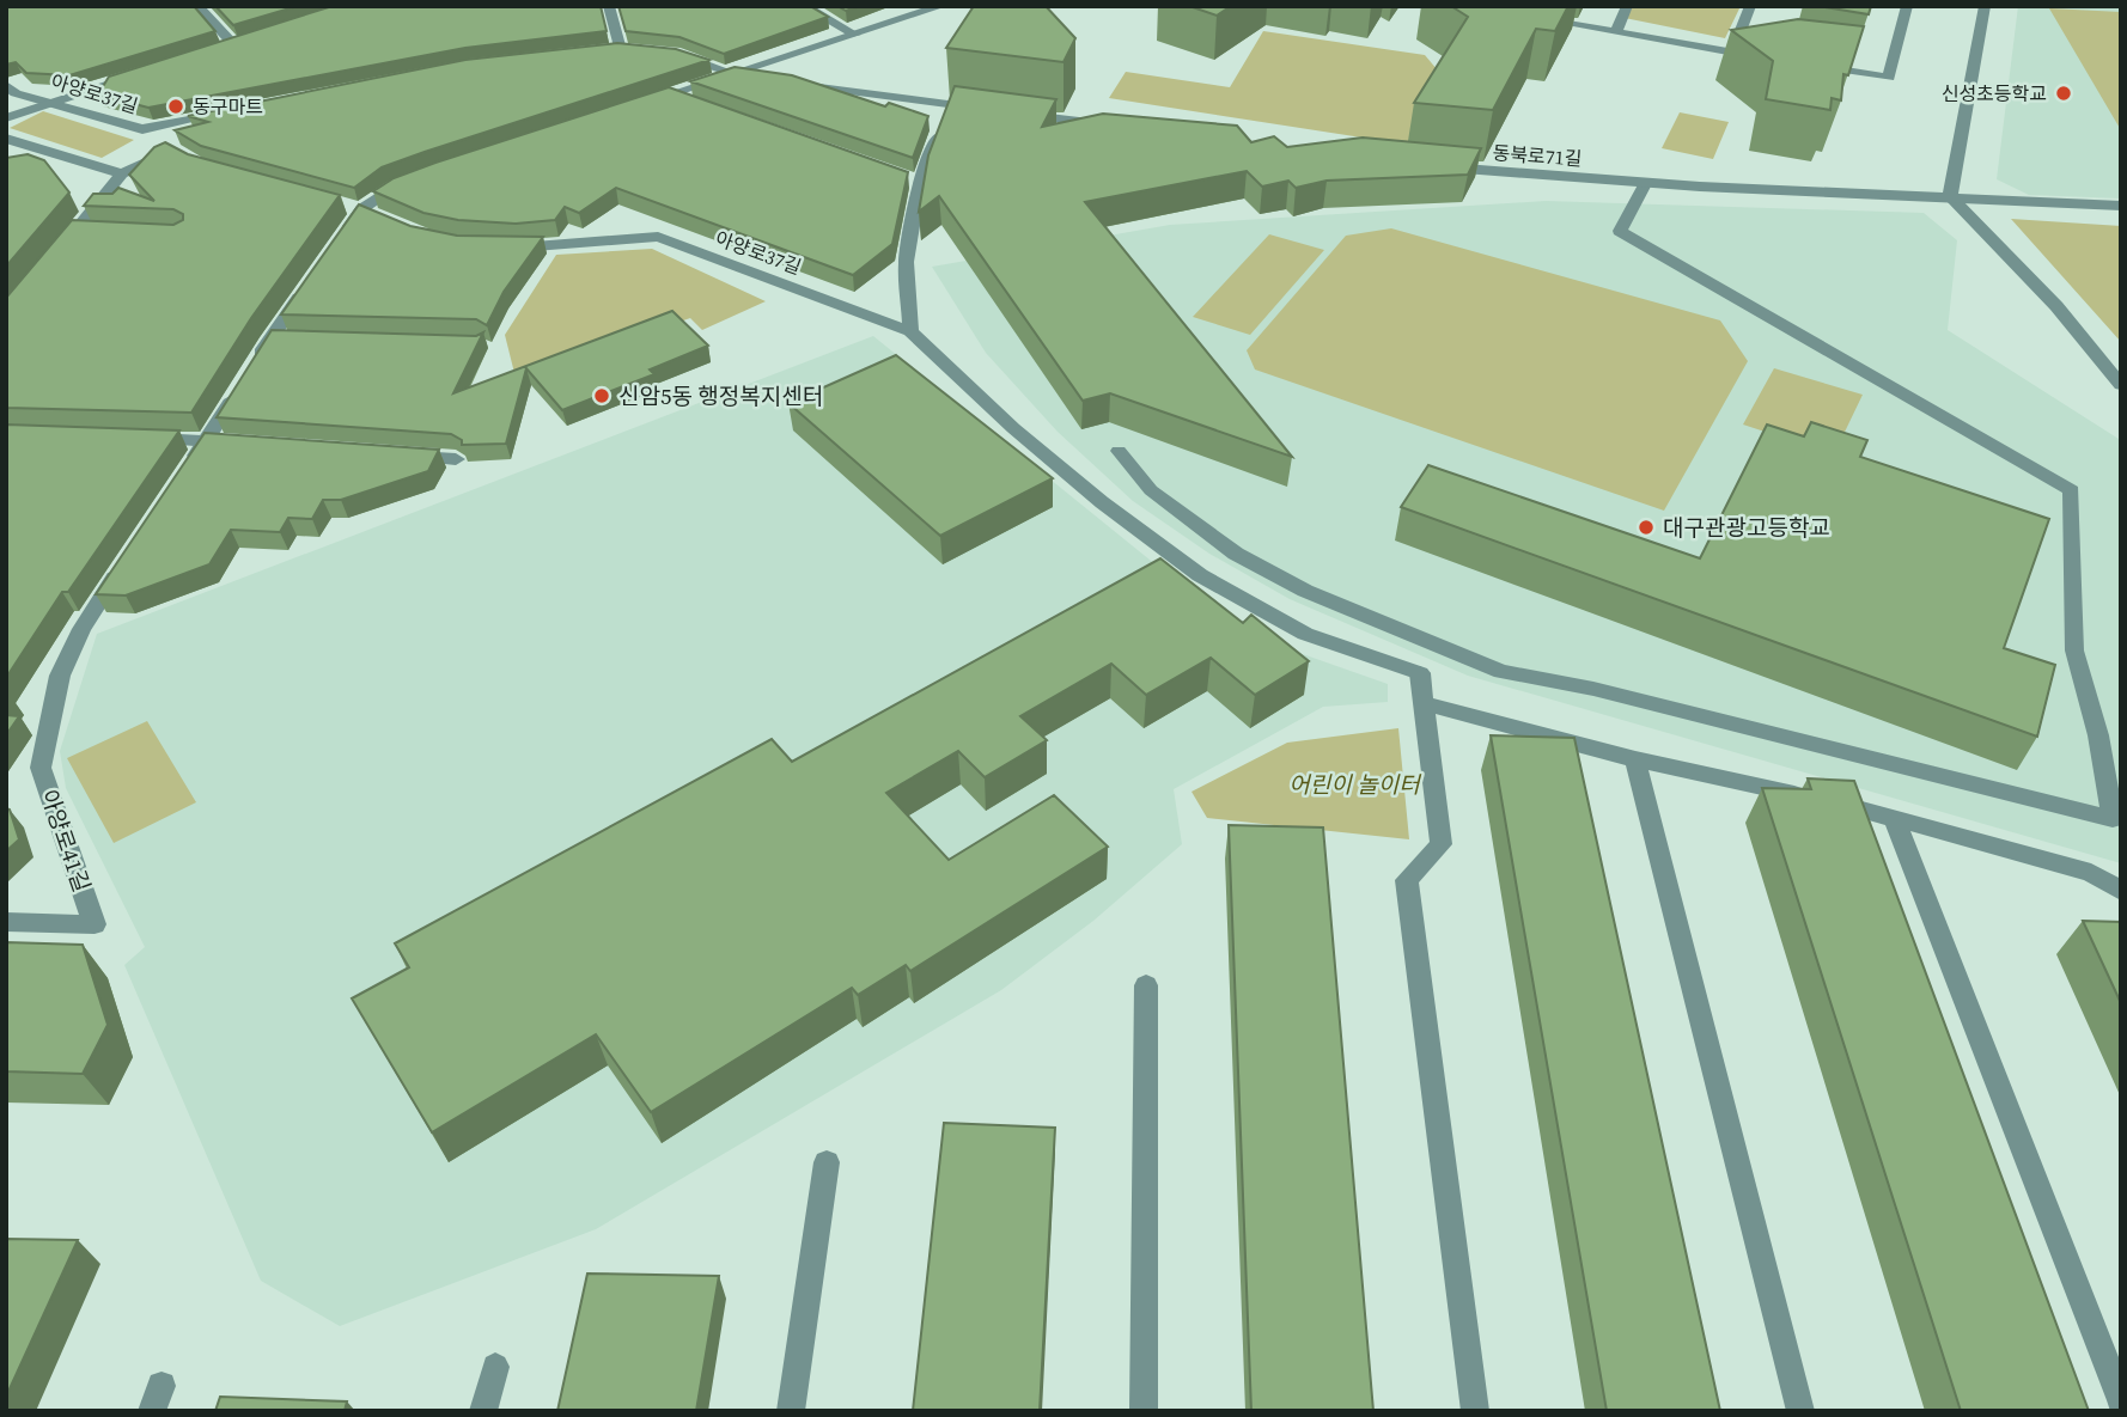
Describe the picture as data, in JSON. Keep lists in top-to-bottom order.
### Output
{
  "streets": {
    "street": ["아양로37길", "동북로71길", "아양로41길"]
  },
  "parks": ["어린이 놀이터"],
  "places": [
    "신성초등학교",
    "동구마트",
    "신암5동 행정복지센터",
    "대구관광고등학교"
  ]
}
